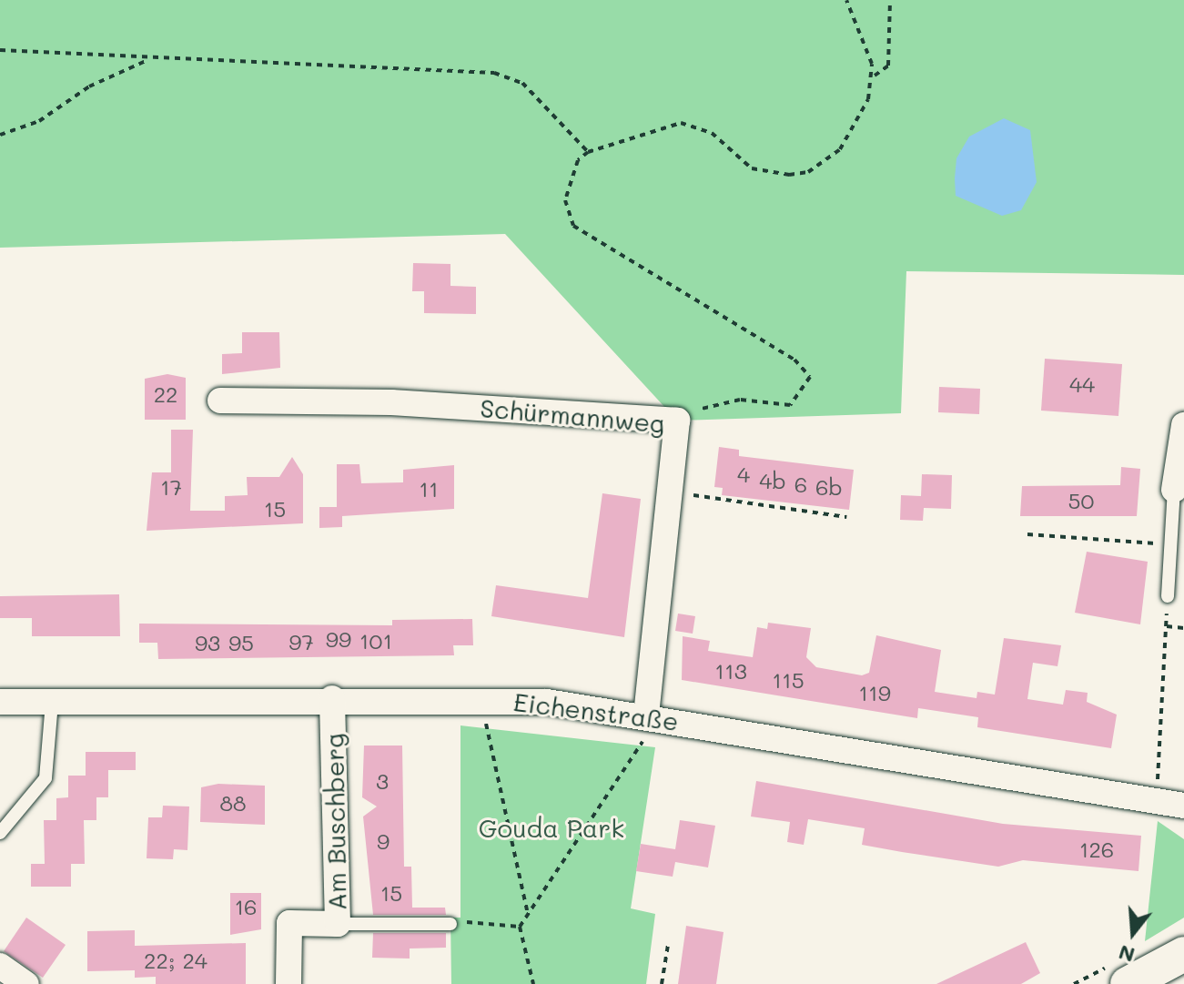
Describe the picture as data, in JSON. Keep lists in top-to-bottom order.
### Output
{
  "streets": {
    "street": ["Schürmannweg", "Eichenstraße", "Am Buschberg"]
  },
  "crossings": [
    ["Schürmannweg", "Eichenstraße"],
    ["Eichenstraße", "Am Buschberg"]
  ],
  "parks": ["Gouda Park"],
  "house_numbers": [
    "44",
    "22",
    "4",
    "4b",
    "6",
    "17",
    "6b",
    "11",
    "50",
    "15",
    "99",
    "101",
    "97",
    "93",
    "95",
    "113",
    "115",
    "119",
    "3",
    "88",
    "9",
    "126",
    "15",
    "16",
    "22; 24"
  ],
  "north": "bottom"
}
